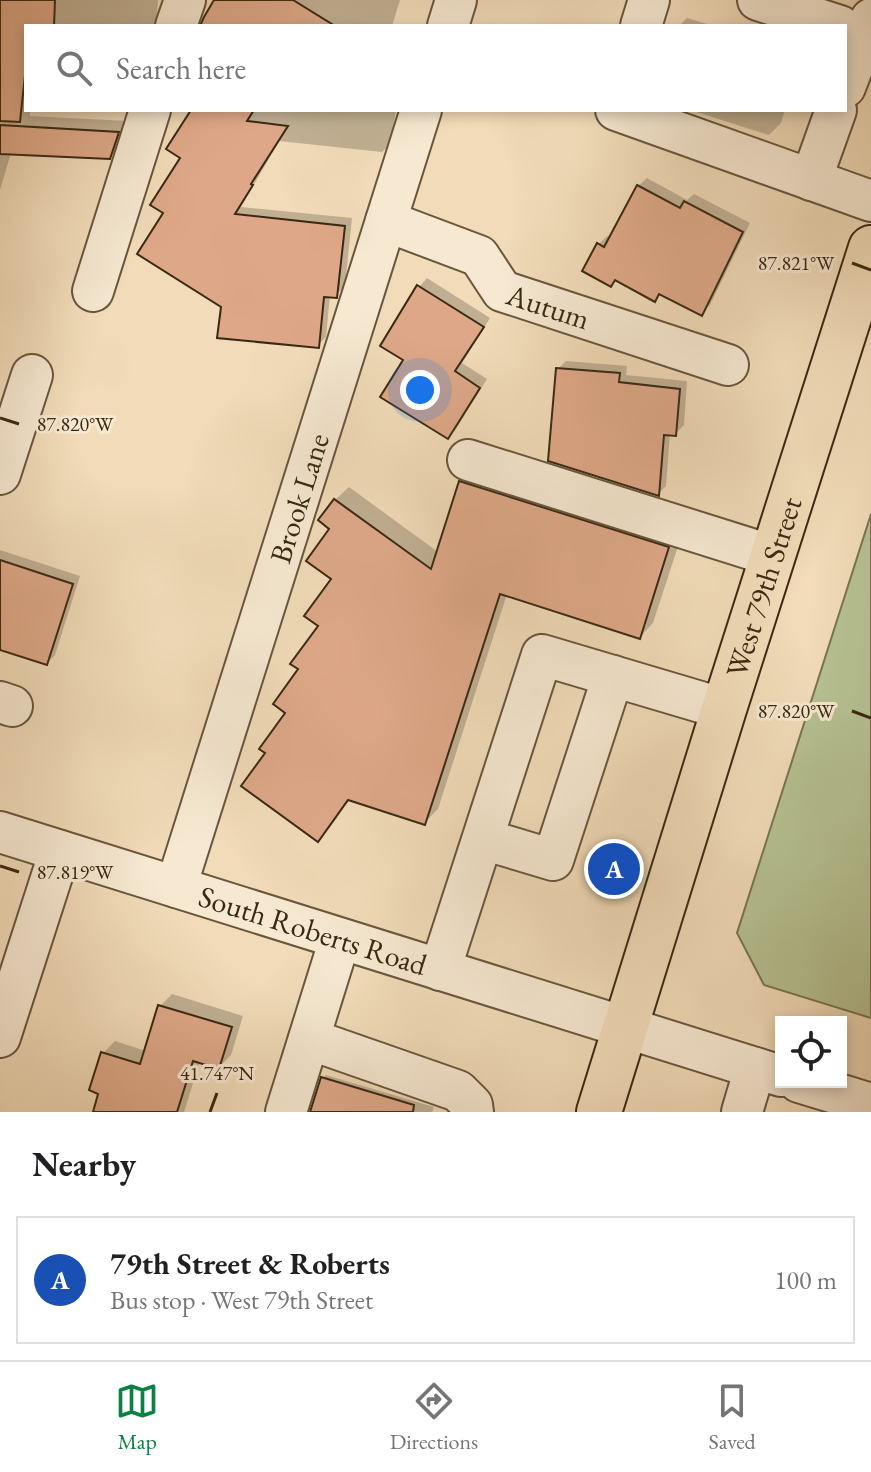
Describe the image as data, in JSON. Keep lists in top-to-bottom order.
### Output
{
  "streets": {
    "main road": ["West 79th Street"],
    "street": ["Autum", "Brook Lane", "South Roberts Road"]
  },
  "crossings": [
    ["Autum", "Brook Lane"],
    ["Brook Lane", "South Roberts Road"],
    ["West 79th Street", "South Roberts Road"]
  ],
  "page": {
    "search": "Search here",
    "pins": "A",
    "heading": "Nearby",
    "list": [
      {
        "mark": "A",
        "name": "79th Street & Roberts",
        "note": "Bus stop · West 79th Street",
        "value": "100 m"
      }
    ],
    "nav": ["Map", "Directions", "Saved"]
  },
  "coordinates": [
    "87.821°W",
    "87.820°W",
    "87.819°W",
    "41.747°N"
  ]
}
